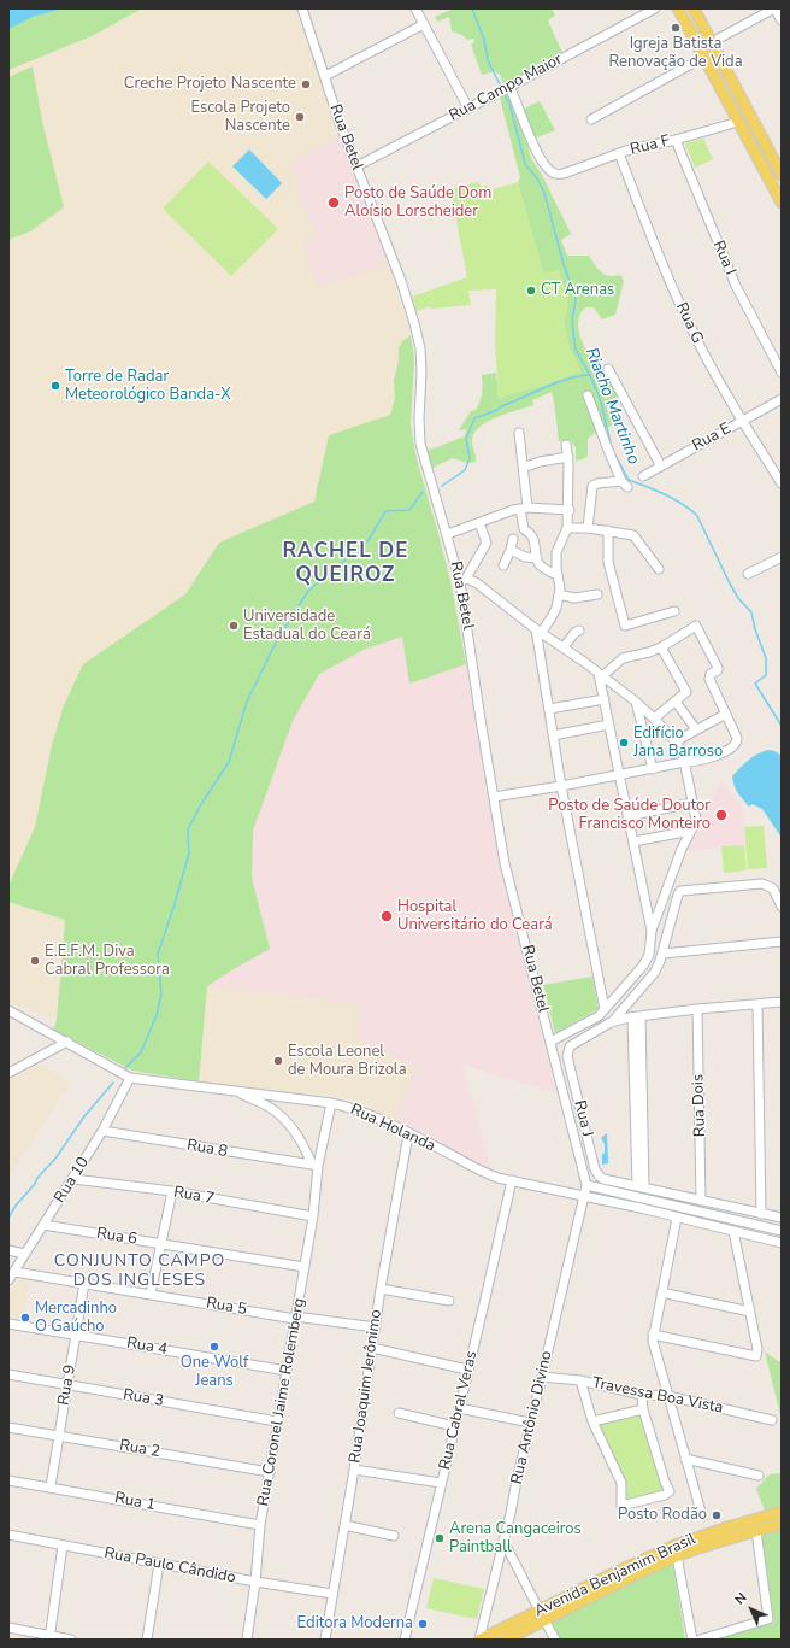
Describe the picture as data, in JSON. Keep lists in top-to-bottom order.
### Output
{
  "streets": {
    "main road": ["Avenida Benjamim Brasil"],
    "street": [
      "Rua Campo Maior",
      "Rua Betel",
      "Rua F",
      "Rua I",
      "Rua G",
      "Rua E",
      "Rua Dois",
      "Rua J",
      "Rua Holanda",
      "Rua 8",
      "Rua 10",
      "Rua 7",
      "Rua 6",
      "Rua 5",
      "Rua 4",
      "Rua 9",
      "Rua Joaquim Jerônimo",
      "Travessa Boa Vista",
      "Rua 3",
      "Rua Coronel Jaime Rolemberg",
      "Rua Cabral Veras",
      "Rua Antônio Divino",
      "Rua 2",
      "Rua 1",
      "Rua Paulo Cândido"
    ]
  },
  "crossings": [
    ["Rua Campo Maior", "Rua Betel"],
    ["Rua Campo Maior", "Rua F"],
    ["Rua F", "Rua I"],
    ["Rua F", "Rua G"],
    ["Rua G", "Rua E"],
    ["Rua Holanda", "Rua 10"],
    ["Rua Holanda", "Rua Joaquim Jerônimo"],
    ["Rua Holanda", "Rua Coronel Jaime Rolemberg"],
    ["Rua Holanda", "Rua Cabral Veras"],
    ["Rua Holanda", "Rua Antônio Divino"],
    ["Rua 8", "Rua 10"],
    ["Rua 8", "Rua Coronel Jaime Rolemberg"],
    ["Rua 10", "Rua 7"],
    ["Rua 10", "Rua 6"],
    ["Rua 10", "Rua 5"],
    ["Rua 7", "Rua Coronel Jaime Rolemberg"],
    ["Rua 6", "Rua Coronel Jaime Rolemberg"],
    ["Rua 5", "Rua 9"],
    ["Rua 5", "Rua Joaquim Jerônimo"],
    ["Rua 5", "Rua Coronel Jaime Rolemberg"],
    ["Rua 4", "Rua 9"],
    ["Rua 4", "Rua Coronel Jaime Rolemberg"],
    ["Rua 9", "Rua 3"],
    ["Rua 9", "Rua 2"],
    ["Rua 9", "Rua 1"],
    ["Rua Joaquim Jerônimo", "Rua Paulo Cândido"],
    ["Travessa Boa Vista", "Rua Antônio Divino"],
    ["Rua 3", "Rua Coronel Jaime Rolemberg"],
    ["Rua Coronel Jaime Rolemberg", "Rua 2"],
    ["Rua Coronel Jaime Rolemberg", "Rua 1"],
    ["Rua Coronel Jaime Rolemberg", "Rua Paulo Cândido"],
    ["Rua Antônio Divino", "Avenida Benjamim Brasil"]
  ],
  "districts": ["RACHEL DE QUEIROZ", "CONJUNTO CAMPO DOS INGLESES"],
  "water": ["Riacho Martinho"],
  "places": [
    "Igreja Batista Renovação de Vida",
    "Creche Projeto Nascente",
    "Escola Projeto Nascente",
    "Posto de Saúde Dom Aloísio Lorscheider",
    "CT Arenas",
    "Torre de Radar Meteorológico Banda-X",
    "Universidade Estadual do Ceará",
    "Edifício Jana Barroso",
    "Posto de Saúde Doutor Francisco Monteiro",
    "Hospital Universitário do Ceará",
    "E.E.F.M. Diva Cabral Professora",
    "Escola Leonel de Moura Brizola",
    "Mercadinho O Gaúcho",
    "One Wolf Jeans",
    "Posto Rodão",
    "Arena Cangaceiros Paintball",
    "Editora Moderna"
  ],
  "north": "top left"
}
